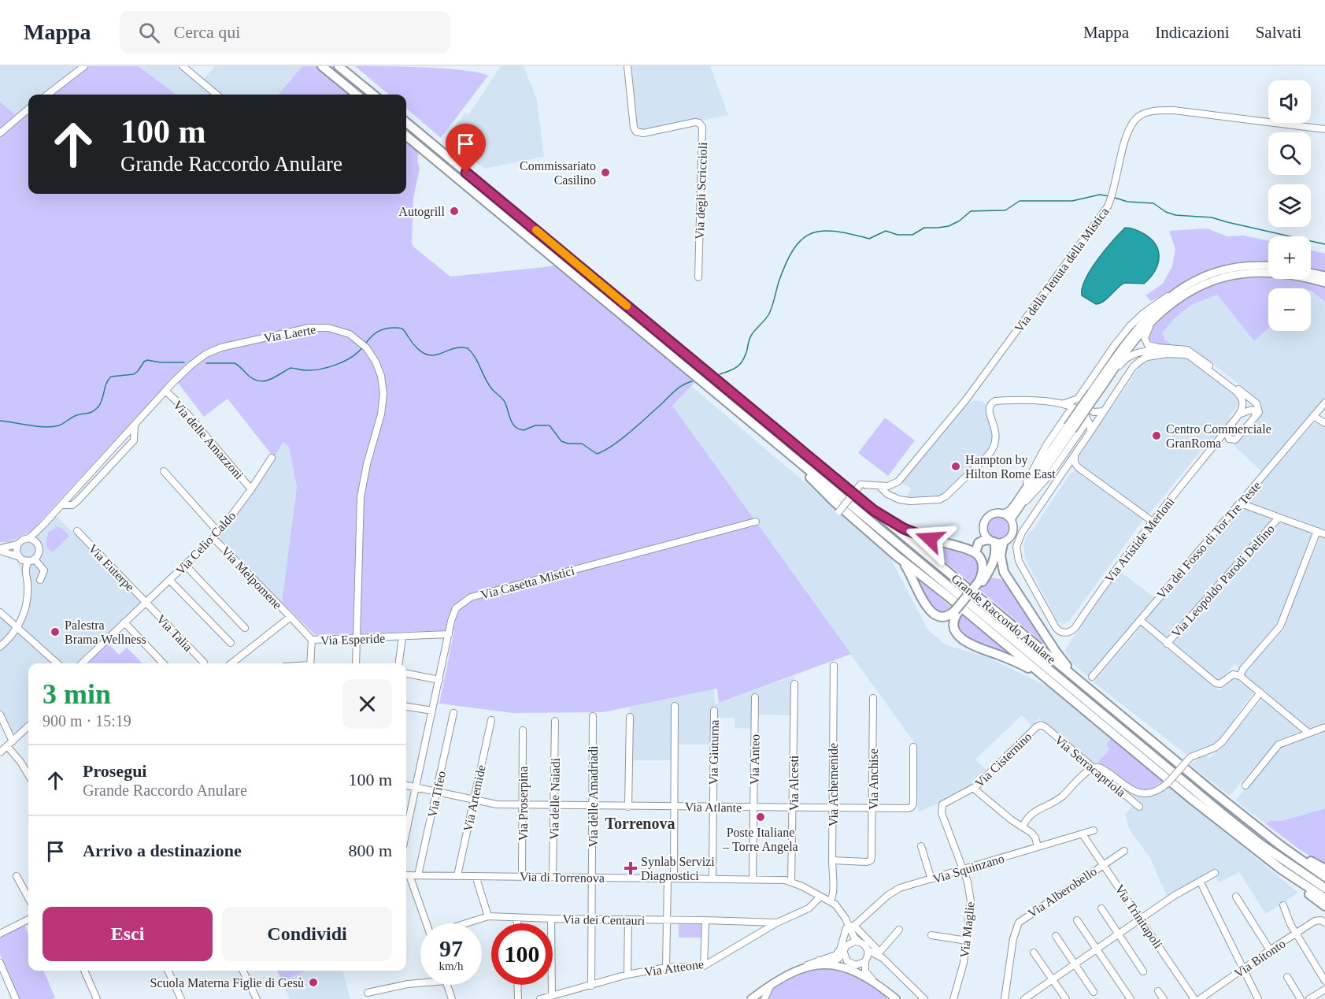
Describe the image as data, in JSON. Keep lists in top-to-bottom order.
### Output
{
  "streets": {
    "highway": ["Grande Raccordo Anulare"],
    "street": [
      "Via degli Scriccioli",
      "Via della Tenuta della Mistica",
      "Via Laerte",
      "Via delle Amazzoni",
      "Via Aristide Merloni",
      "Via del Fosso di Tor Tre Teste",
      "Via Celio Caldo",
      "Via Euterpe",
      "Via Melpomene",
      "Via Leopoldo Parodi Delfino",
      "Via Casetta Mistici",
      "Via Talia",
      "Via Esperide",
      "Via Giuturna",
      "Via Anteo",
      "Via Cisternino",
      "Via Serracapriola",
      "Via Anchise",
      "Via Alcesti",
      "Via Achemenide",
      "Via Tifeo",
      "Via delle Amadriadi",
      "Via Artemide",
      "Via delle Naiadi",
      "Via Proserpina",
      "Via Atlante",
      "Via Squinzano",
      "Via di Torrenova",
      "Via Alberobello",
      "Via Trinitapoli",
      "Via dei Centauri",
      "Via Maglie",
      "Via Bitonto",
      "Via Atteone"
    ]
  },
  "crossings": [
    ["Via Laerte", "Via delle Amazzoni"],
    ["Via Laerte", "Via Esperide"],
    ["Via delle Amazzoni", "Via Celio Caldo"],
    ["Via Celio Caldo", "Via Euterpe"],
    ["Via Celio Caldo", "Via Melpomene"],
    ["Via Celio Caldo", "Via Talia"],
    ["Via Euterpe", "Via Talia"],
    ["Via Melpomene", "Via Esperide"],
    ["Via Casetta Mistici", "Via Esperide"],
    ["Via Casetta Mistici", "Via Atlante"],
    ["Via Giuturna", "Via Atlante"],
    ["Via Giuturna", "Via di Torrenova"],
    ["Via Anteo", "Via Atlante"],
    ["Via Anteo", "Via di Torrenova"],
    ["Via Cisternino", "Via Serracapriola"],
    ["Via Cisternino", "Via Maglie"],
    ["Via Anchise", "Via Achemenide"],
    ["Via Anchise", "Via Atlante"],
    ["Via Alcesti", "Via Atlante"],
    ["Via Alcesti", "Via di Torrenova"],
    ["Via Achemenide", "Via Atlante"],
    ["Via Achemenide", "Via di Torrenova"],
    ["Via Tifeo", "Via Atlante"],
    ["Via Tifeo", "Via di Torrenova"],
    ["Via delle Amadriadi", "Via Atlante"],
    ["Via delle Amadriadi", "Via di Torrenova"],
    ["Via delle Amadriadi", "Via dei Centauri"],
    ["Via delle Amadriadi", "Via Atteone"],
    ["Via Artemide", "Via Atlante"],
    ["Via Artemide", "Via di Torrenova"],
    ["Via delle Naiadi", "Via Atlante"],
    ["Via delle Naiadi", "Via di Torrenova"],
    ["Via Proserpina", "Via Atlante"],
    ["Via Proserpina", "Via di Torrenova"],
    ["Via Squinzano", "Via Trinitapoli"],
    ["Via Squinzano", "Via Maglie"],
    ["Via di Torrenova", "Via Atteone"],
    ["Via Alberobello", "Via Trinitapoli"],
    ["Via dei Centauri", "Via Atteone"]
  ],
  "districts": ["Torrenova"],
  "places": {
    "other": [
      "Commissariato Casilino",
      "Autogrill",
      "Centro Commerciale GranRoma",
      "Hampton by Hilton Rome East",
      "Palestra Brama Wellness",
      "Poste Italiane – Torre Angela",
      "Scuola Materna Figlie di Gesù"
    ],
    "health": ["Synlab Servizi Diagnostici"]
  },
  "page": {
    "header": "Mappa",
    "search": "Cerca qui",
    "nav": ["Mappa", "Indicazioni", "Salvati"],
    "map_buttons": ["+", "−"],
    "turn": ["100 m", "Grande Raccordo Anulare"],
    "heading": ["3 min", "900 m · 15:19"],
    "list": [
      {
        "name": "Prosegui",
        "note": "Grande Raccordo Anulare",
        "value": "100 m"
      },
      {
        "name": "Arrivo a destinazione",
        "value": "800 m"
      }
    ],
    "buttons": ["Esci", "Condividi"],
    "speed": "97 km/h",
    "limit": "100"
  }
}
